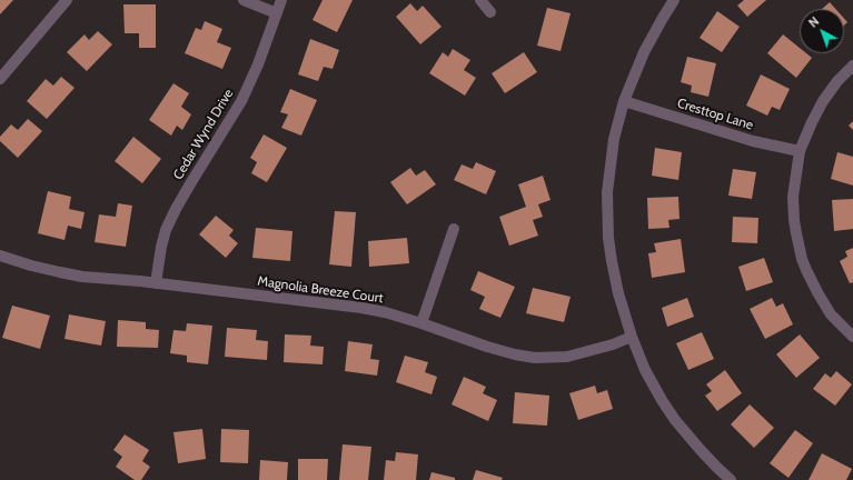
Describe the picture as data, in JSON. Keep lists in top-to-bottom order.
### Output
{
  "streets": {
    "street": ["Cresttop Lane", "Cedar Wynd Drive", "Magnolia Breeze Court"]
  },
  "crossings": [
    ["Cedar Wynd Drive", "Magnolia Breeze Court"]
  ],
  "north": "top left"
}
